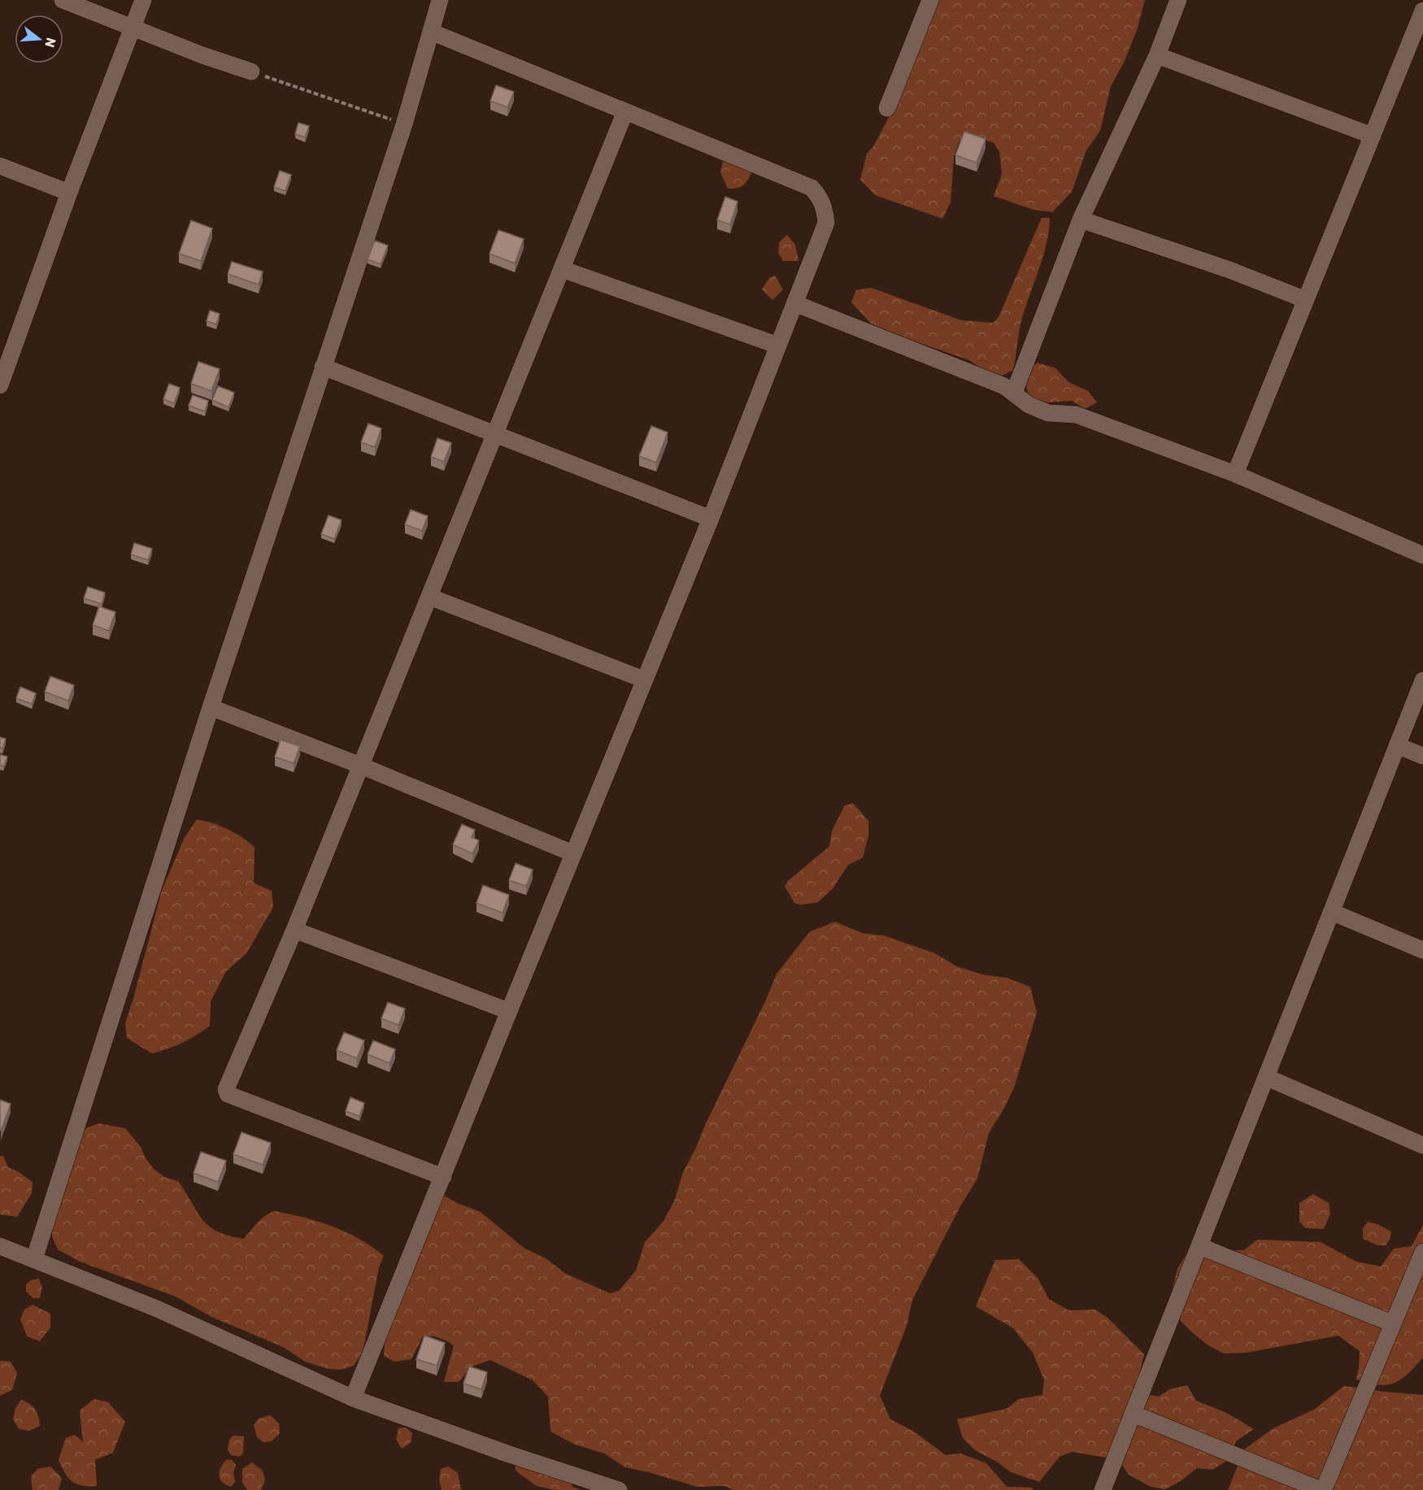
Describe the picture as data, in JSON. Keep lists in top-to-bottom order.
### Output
{
  "north": "right"
}
